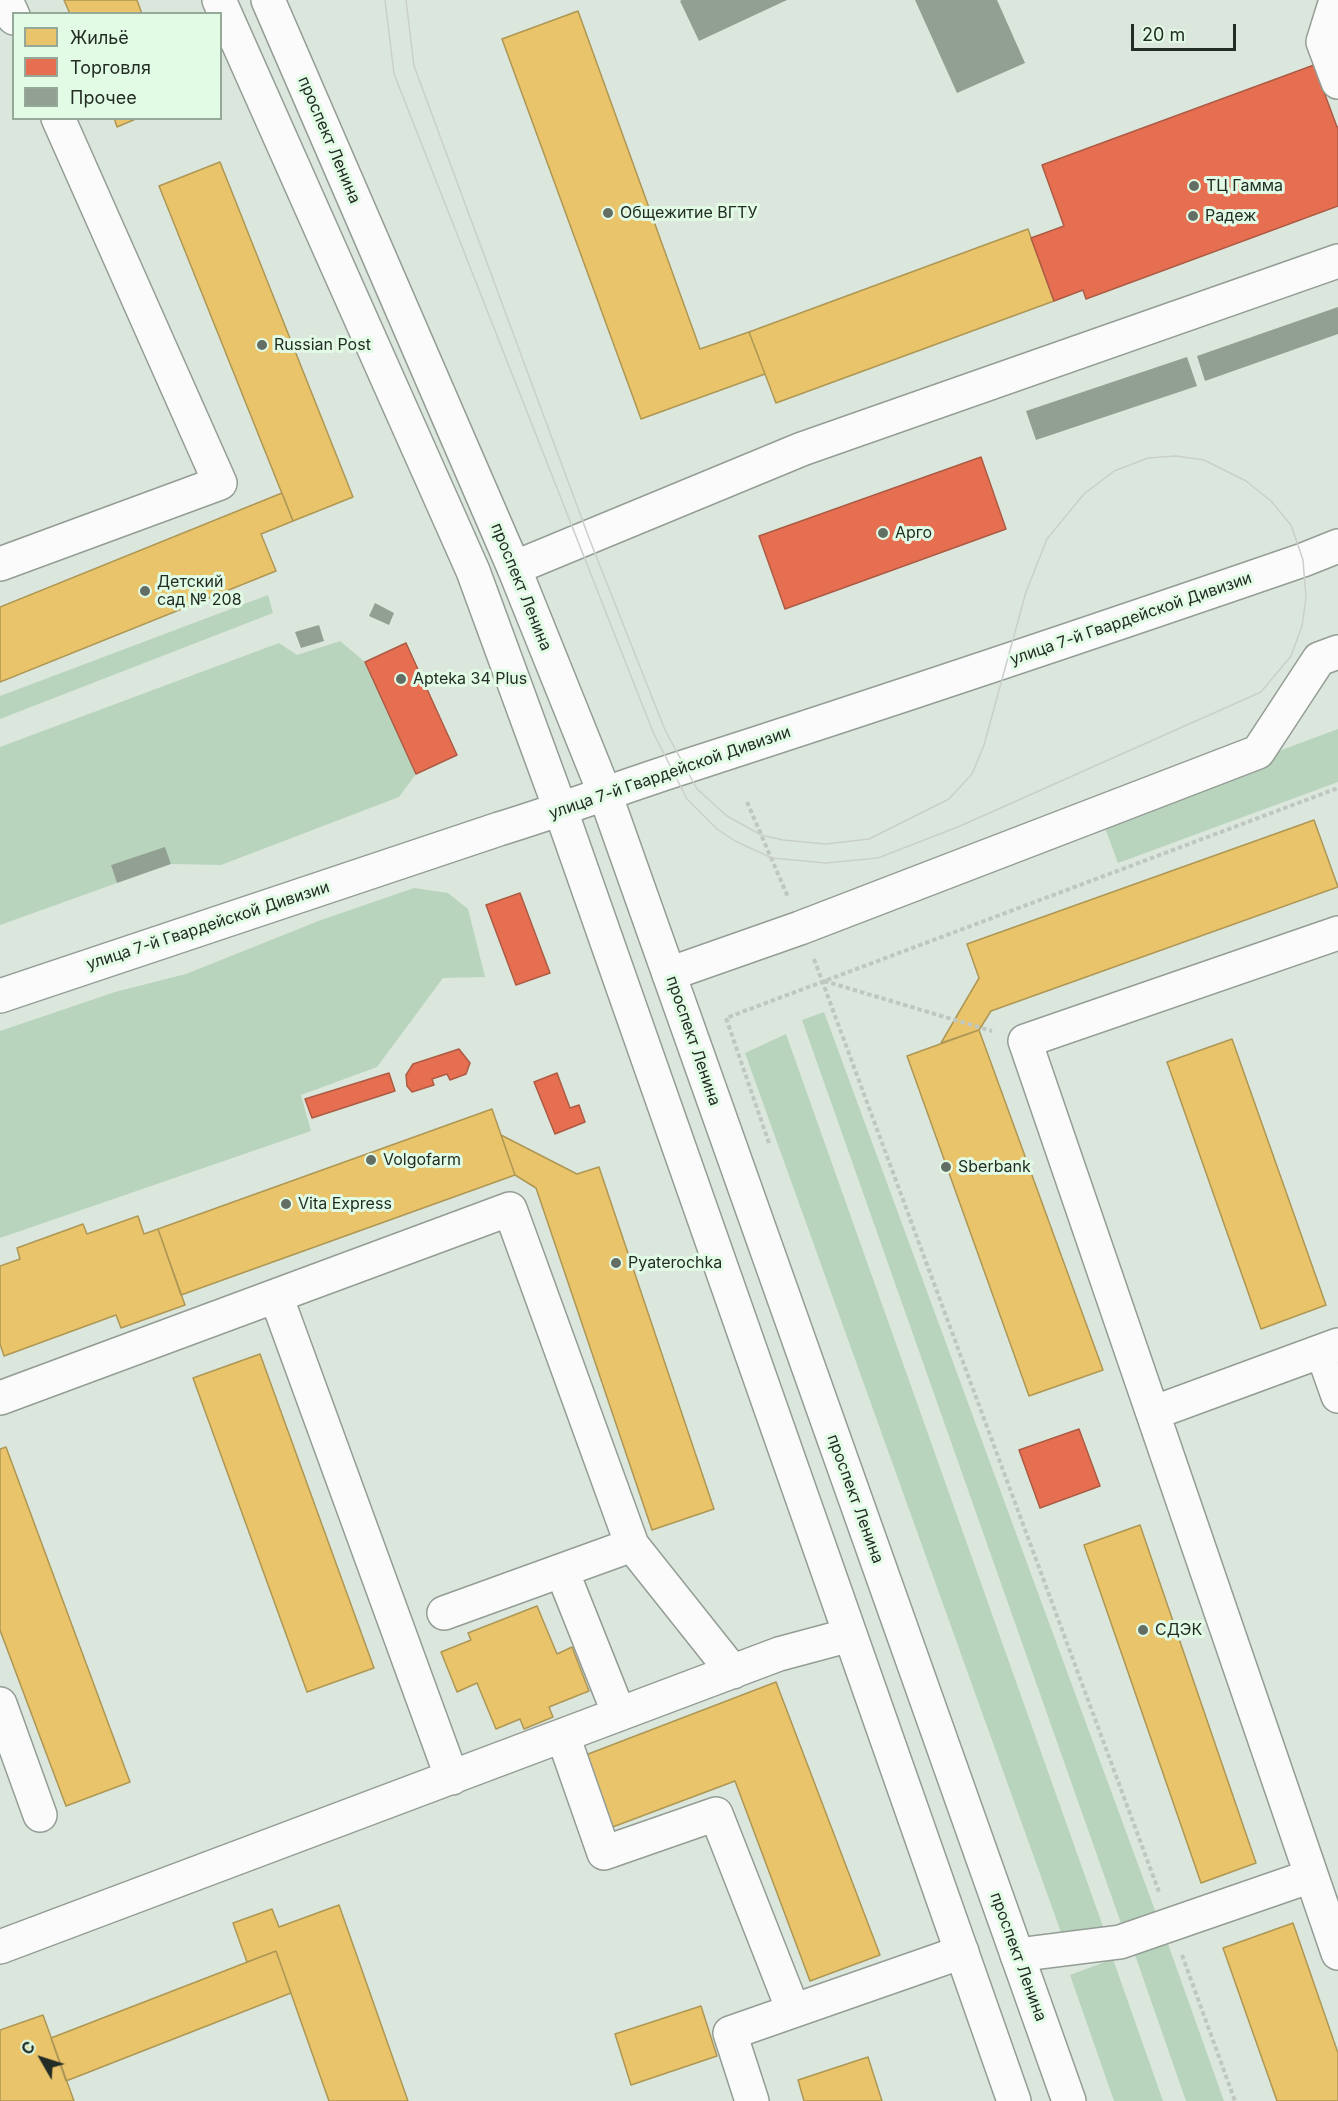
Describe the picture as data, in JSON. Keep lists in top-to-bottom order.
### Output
{
  "streets": {
    "main road": ["проспект Ленина", "улица 7-й Гвардейской Дивизии"]
  },
  "crossings": [
    ["проспект Ленина", "улица 7-й Гвардейской Дивизии"]
  ],
  "places": [
    "ТЦ Гамма",
    "Общежитие ВГТУ",
    "Радеж",
    "Russian Post",
    "Арго",
    "Детский сад № 208",
    "Apteka 34 Plus",
    "Volgofarm",
    "Sberbank",
    "Vita Express",
    "Pyaterochka",
    "СДЭК"
  ],
  "legend": ["Жильё", "Торговля", "Прочее"],
  "scale_bar": "20 m",
  "north": "top left"
}
